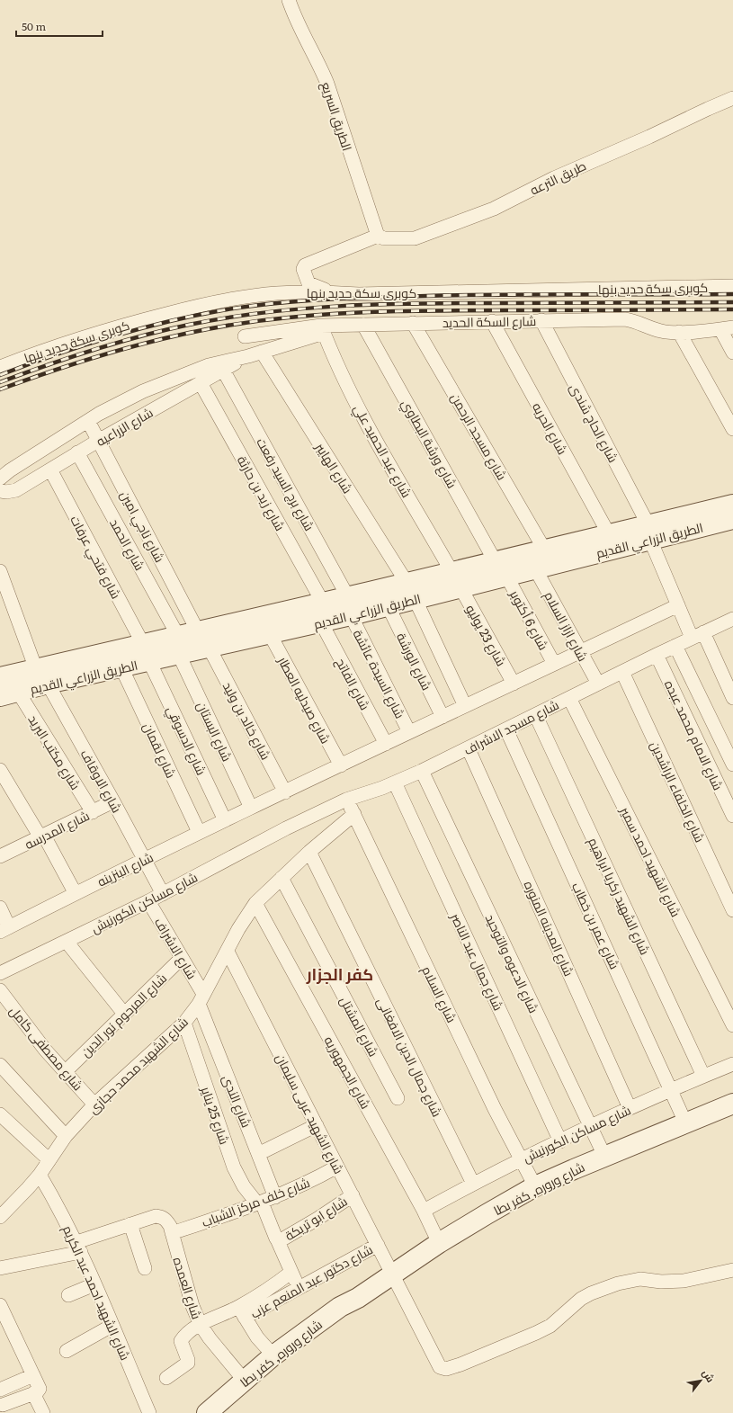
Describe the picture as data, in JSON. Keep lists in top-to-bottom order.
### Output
{
  "streets": {
    "main road": ["الطريق الزراعي القديم", "شارع وروره, كفر بطا"],
    "street": [
      "الطريق السريع",
      "طريق الترعه",
      "كوبرى سكة حديد بنها",
      "شارع السكة الحديد",
      "شارع الحاج شندى",
      "شارع الزراعيه",
      "شارع الحريه",
      "شارع مسجد الرحمن",
      "شارع ورشة البطاوي",
      "شارع عبد الحميد علي",
      "شارع الهايبر",
      "شارع برج السيد رفعت",
      "شارع زيد بن حارثة",
      "شارع ناجي امين",
      "شارع الحمد",
      "شارع فتحي عرفات",
      "شارع 6 أكتوبر",
      "شارع ازاز السلام",
      "شارع 23 يوليو",
      "شارع الورشة",
      "شارع السيدة عائشة",
      "شارع الفاتح",
      "شارع صيدليه العطار",
      "شارع خالد بن وليد",
      "شارع مسجد الاشراف",
      "شارع البستان",
      "شارع الامام محمد عبده",
      "شارع الدسوقي",
      "شارع لقمان",
      "شارع مكتب البريد",
      "شارع الاوقاف",
      "شارع الخلفاء الراشدين",
      "شارع المدرسه",
      "شارع الشهيد احمد سمير",
      "شارع البنزينه",
      "شارع الشهيد زكريا ابراهيم",
      "شارع مساكن الكورنيش",
      "شارع عمر بن خطاب",
      "شارع المدينه المنوره",
      "شارع الاشراف",
      "شارع جمال عبد الناصر",
      "شارع الدعوه والتوحيد",
      "شارع السلام",
      "شارع المرحوم نور الدين",
      "شارع المشتل",
      "شارع مصطفى كامل",
      "شارع جمال الدين الافغانى",
      "شارع الشهيد محمد حجازى",
      "شارع الجمهوريه",
      "شارع الندى",
      "شارع الشهيد عربى سليمان",
      "شارع 25 يناير",
      "شارع خلف مركز الشباب",
      "شارع ابو تريكة",
      "شارع دكتور عبد المنعم عزب",
      "شارع العمده",
      "شارع الشهيد احمد عبد الكريم"
    ]
  },
  "crossings": [
    ["الطريق السريع", "طريق الترعه"],
    ["شارع السكة الحديد", "شارع الحاج شندى"],
    ["شارع السكة الحديد", "شارع الزراعيه"],
    ["شارع السكة الحديد", "شارع الحريه"],
    ["شارع السكة الحديد", "شارع مسجد الرحمن"],
    ["شارع السكة الحديد", "شارع ورشة البطاوي"],
    ["شارع السكة الحديد", "شارع عبد الحميد علي"],
    ["شارع الحاج شندى", "الطريق الزراعي القديم"],
    ["شارع الحاج شندى", "شارع مسجد الاشراف"],
    ["شارع الزراعيه", "شارع عبد الحميد علي"],
    ["شارع الزراعيه", "شارع الهايبر"],
    ["شارع الزراعيه", "شارع برج السيد رفعت"],
    ["شارع الزراعيه", "شارع زيد بن حارثة"],
    ["شارع الزراعيه", "شارع ناجي امين"],
    ["شارع الزراعيه", "شارع الحمد"],
    ["شارع الزراعيه", "شارع فتحي عرفات"],
    ["شارع الحريه", "الطريق الزراعي القديم"],
    ["شارع مسجد الرحمن", "الطريق الزراعي القديم"],
    ["شارع ورشة البطاوي", "الطريق الزراعي القديم"],
    ["شارع ورشة البطاوي", "شارع 6 أكتوبر"],
    ["شارع عبد الحميد علي", "الطريق الزراعي القديم"],
    ["شارع عبد الحميد علي", "شارع 23 يوليو"],
    ["شارع الهايبر", "الطريق الزراعي القديم"],
    ["شارع برج السيد رفعت", "الطريق الزراعي القديم"],
    ["شارع برج السيد رفعت", "شارع السيدة عائشة"],
    ["شارع زيد بن حارثة", "الطريق الزراعي القديم"],
    ["شارع ناجي امين", "الطريق الزراعي القديم"],
    ["الطريق الزراعي القديم", "شارع الحمد"],
    ["الطريق الزراعي القديم", "شارع فتحي عرفات"],
    ["الطريق الزراعي القديم", "شارع 6 أكتوبر"],
    ["الطريق الزراعي القديم", "شارع ازاز السلام"],
    ["الطريق الزراعي القديم", "شارع 23 يوليو"],
    ["الطريق الزراعي القديم", "شارع الورشة"],
    ["الطريق الزراعي القديم", "شارع السيدة عائشة"],
    ["الطريق الزراعي القديم", "شارع الفاتح"],
    ["الطريق الزراعي القديم", "شارع صيدليه العطار"],
    ["الطريق الزراعي القديم", "شارع خالد بن وليد"],
    ["الطريق الزراعي القديم", "شارع البستان"],
    ["الطريق الزراعي القديم", "شارع الدسوقي"],
    ["الطريق الزراعي القديم", "شارع لقمان"],
    ["الطريق الزراعي القديم", "شارع مكتب البريد"],
    ["الطريق الزراعي القديم", "شارع الاوقاف"],
    ["شارع فتحي عرفات", "شارع الدسوقي"],
    ["شارع ازاز السلام", "شارع مسجد الاشراف"],
    ["شارع مسجد الاشراف", "شارع الامام محمد عبده"],
    ["شارع مسجد الاشراف", "شارع الخلفاء الراشدين"],
    ["شارع مسجد الاشراف", "شارع الشهيد احمد سمير"],
    ["شارع مسجد الاشراف", "شارع الشهيد زكريا ابراهيم"],
    ["شارع مسجد الاشراف", "شارع مساكن الكورنيش"],
    ["شارع مسجد الاشراف", "شارع عمر بن خطاب"],
    ["شارع مسجد الاشراف", "شارع المدينه المنوره"],
    ["شارع مسجد الاشراف", "شارع جمال عبد الناصر"],
    ["شارع مسجد الاشراف", "شارع الدعوه والتوحيد"],
    ["شارع مسجد الاشراف", "شارع السلام"],
    ["شارع البستان", "شارع البنزينه"],
    ["شارع الدسوقي", "شارع البنزينه"],
    ["شارع لقمان", "شارع البنزينه"],
    ["شارع مكتب البريد", "شارع المدرسه"],
    ["شارع الاوقاف", "شارع المدرسه"],
    ["شارع الاوقاف", "شارع البنزينه"],
    ["شارع الاوقاف", "شارع مساكن الكورنيش"],
    ["شارع الشهيد زكريا ابراهيم", "شارع مساكن الكورنيش"],
    ["شارع مساكن الكورنيش", "شارع عمر بن خطاب"],
    ["شارع مساكن الكورنيش", "شارع المدينه المنوره"],
    ["شارع مساكن الكورنيش", "شارع الاشراف"],
    ["شارع مساكن الكورنيش", "شارع جمال عبد الناصر"],
    ["شارع مساكن الكورنيش", "شارع الدعوه والتوحيد"],
    ["شارع مساكن الكورنيش", "شارع السلام"],
    ["شارع مساكن الكورنيش", "شارع جمال الدين الافغانى"],
    ["شارع مساكن الكورنيش", "شارع الجمهوريه"],
    ["شارع عمر بن خطاب", "شارع وروره, كفر بطا"],
    ["شارع الاشراف", "شارع المرحوم نور الدين"],
    ["شارع الاشراف", "شارع الشهيد محمد حجازى"],
    ["شارع الاشراف", "شارع الندى"],
    ["شارع الدعوه والتوحيد", "شارع وروره, كفر بطا"],
    ["شارع السلام", "شارع الشهيد محمد حجازى"],
    ["شارع السلام", "شارع وروره, كفر بطا"],
    ["شارع المرحوم نور الدين", "شارع مصطفى كامل"],
    ["شارع المشتل", "شارع الشهيد محمد حجازى"],
    ["شارع مصطفى كامل", "شارع الشهيد محمد حجازى"],
    ["شارع جمال الدين الافغانى", "شارع الشهيد محمد حجازى"],
    ["شارع الشهيد محمد حجازى", "شارع الجمهوريه"],
    ["شارع الشهيد محمد حجازى", "شارع الندى"],
    ["شارع الشهيد محمد حجازى", "شارع الشهيد عربى سليمان"],
    ["شارع الشهيد محمد حجازى", "شارع 25 يناير"],
    ["شارع الشهيد محمد حجازى", "شارع الشهيد احمد عبد الكريم"],
    ["شارع الجمهوريه", "شارع وروره, كفر بطا"],
    ["شارع الندى", "شارع خلف مركز الشباب"],
    ["شارع الشهيد عربى سليمان", "شارع وروره, كفر بطا"],
    ["شارع الشهيد عربى سليمان", "شارع خلف مركز الشباب"],
    ["شارع الشهيد عربى سليمان", "شارع ابو تريكة"],
    ["شارع الشهيد عربى سليمان", "شارع دكتور عبد المنعم عزب"],
    ["شارع 25 يناير", "شارع خلف مركز الشباب"],
    ["شارع 25 يناير", "شارع ابو تريكة"],
    ["شارع وروره, كفر بطا", "شارع العمده"],
    ["شارع خلف مركز الشباب", "شارع ابو تريكة"],
    ["شارع خلف مركز الشباب", "شارع العمده"]
  ],
  "districts": ["كفر الجزار"],
  "scale_bar": "50 m",
  "north": "top right"
}
